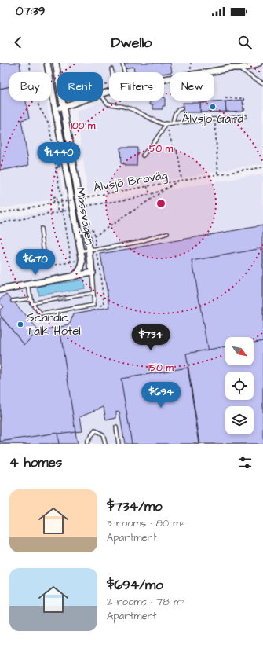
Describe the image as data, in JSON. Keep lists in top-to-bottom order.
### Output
{
  "streets": {
    "street": ["Mässvägen"],
    "path": ["Älvsjö Broväg"]
  },
  "places": ["Älvsjö Gård", "Scandic Talk Hotel"],
  "north": "bottom right",
  "page": {
    "status": "07:39",
    "header": "Dwello",
    "chip": [
      "Buy",
      "Rent",
      "Filters",
      "New"
    ],
    "price": [
      "$1,440",
      "$670",
      "$734",
      "$694"
    ],
    "heading": "4 homes",
    "list": [
      {
        "name": "$734/mo",
        "note": "3 rooms · 80 m² · Apartment"
      },
      {
        "name": "$694/mo",
        "note": "2 rooms · 78 m² · Apartment"
      }
    ]
  },
  "rings": ["100 m", "50 m", "150 m"]
}
